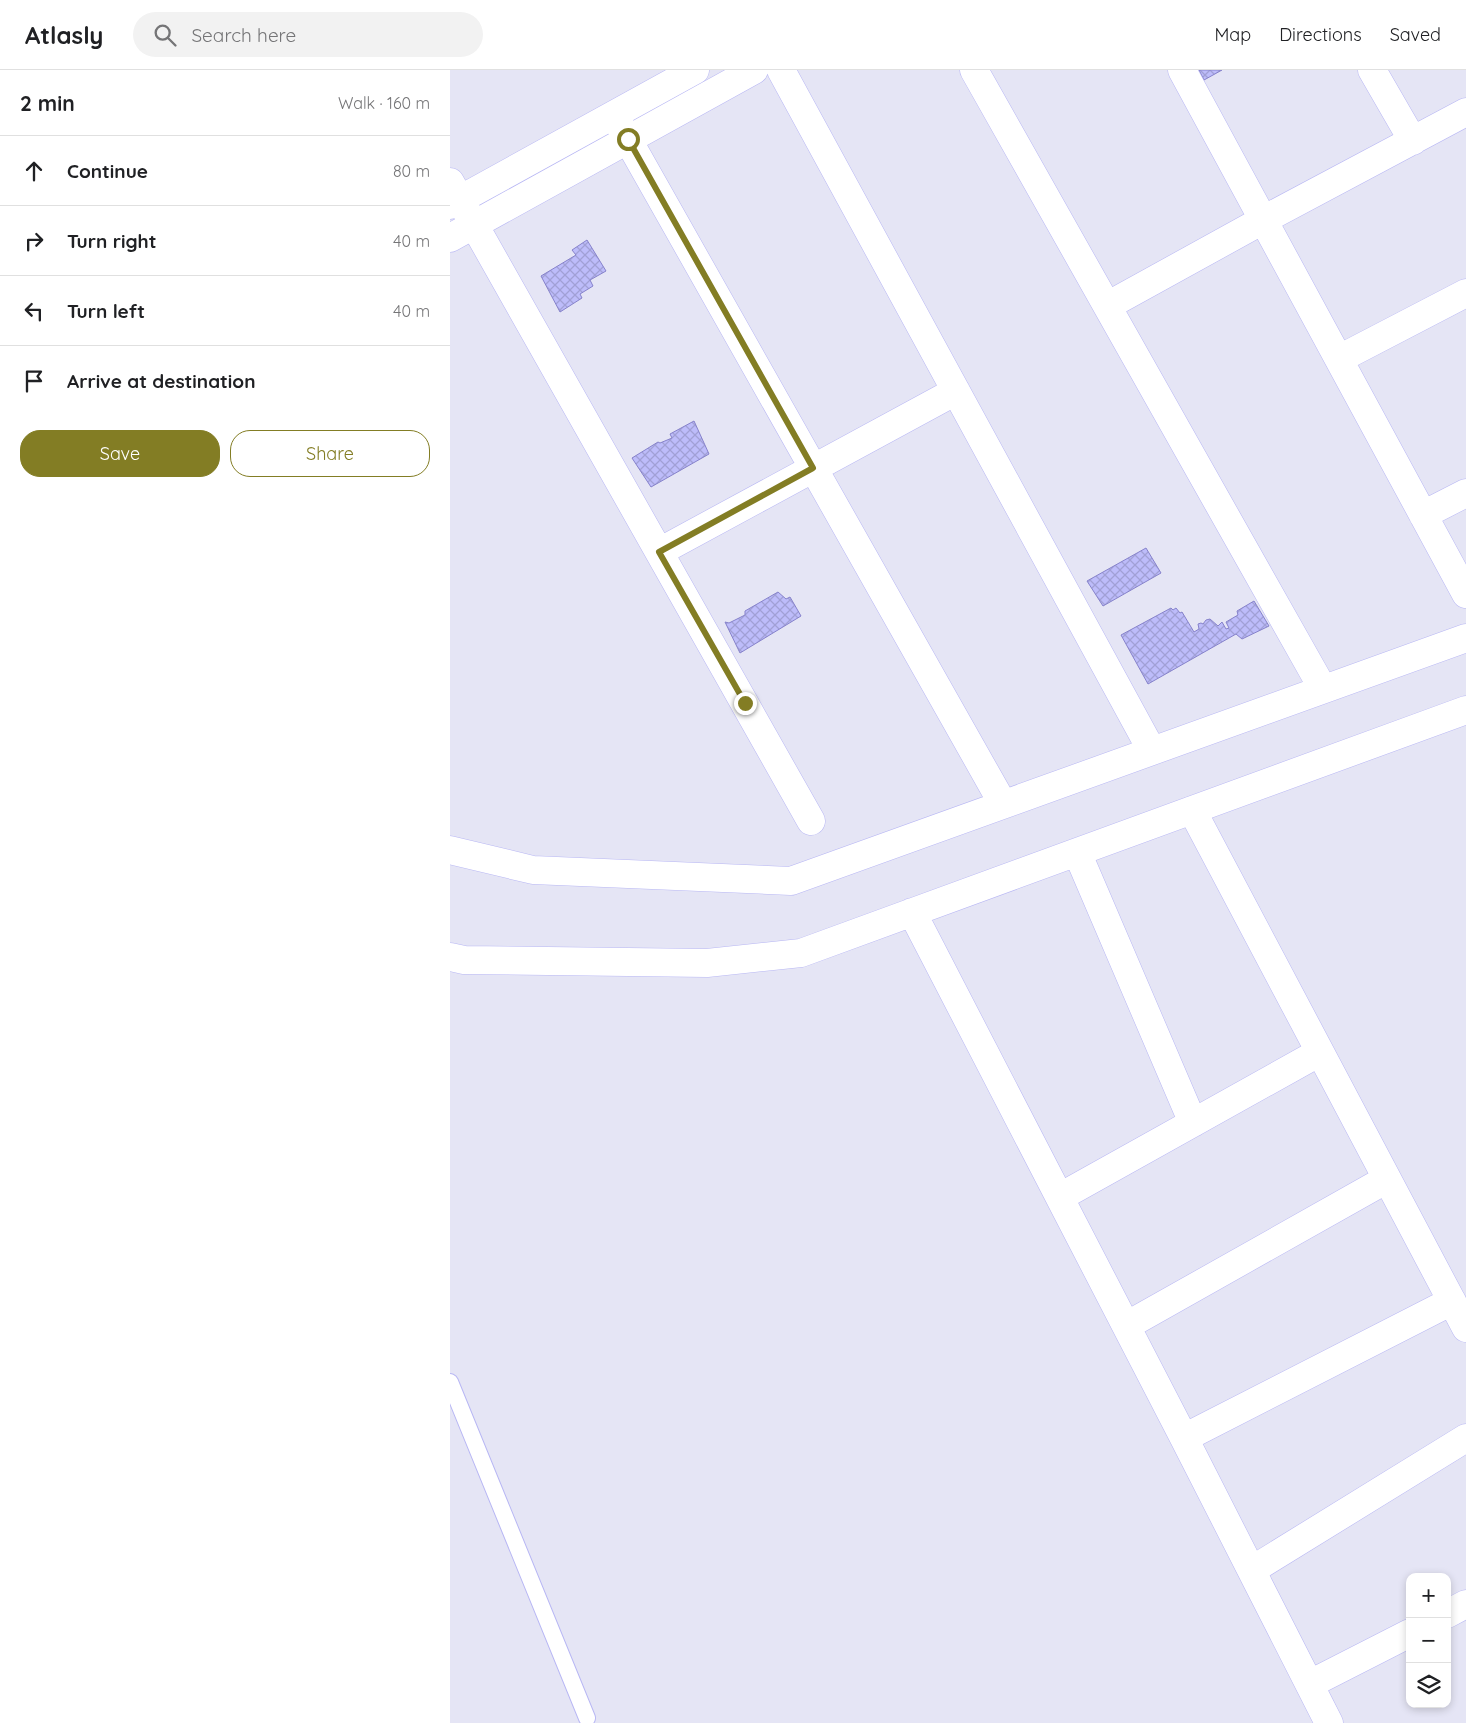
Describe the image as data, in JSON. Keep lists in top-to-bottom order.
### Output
{
  "page": {
    "header": "Atlasly",
    "search": "Search here",
    "nav": ["Map", "Directions", "Saved"],
    "heading": ["2 min", "Walk · 160 m"],
    "list": [
      ["Continue", "80 m"],
      ["Turn right", "40 m"],
      ["Turn left", "40 m"],
      "Arrive at destination"
    ],
    "buttons": ["Save", "Share"],
    "map_buttons": ["+", "−"]
  }
}
